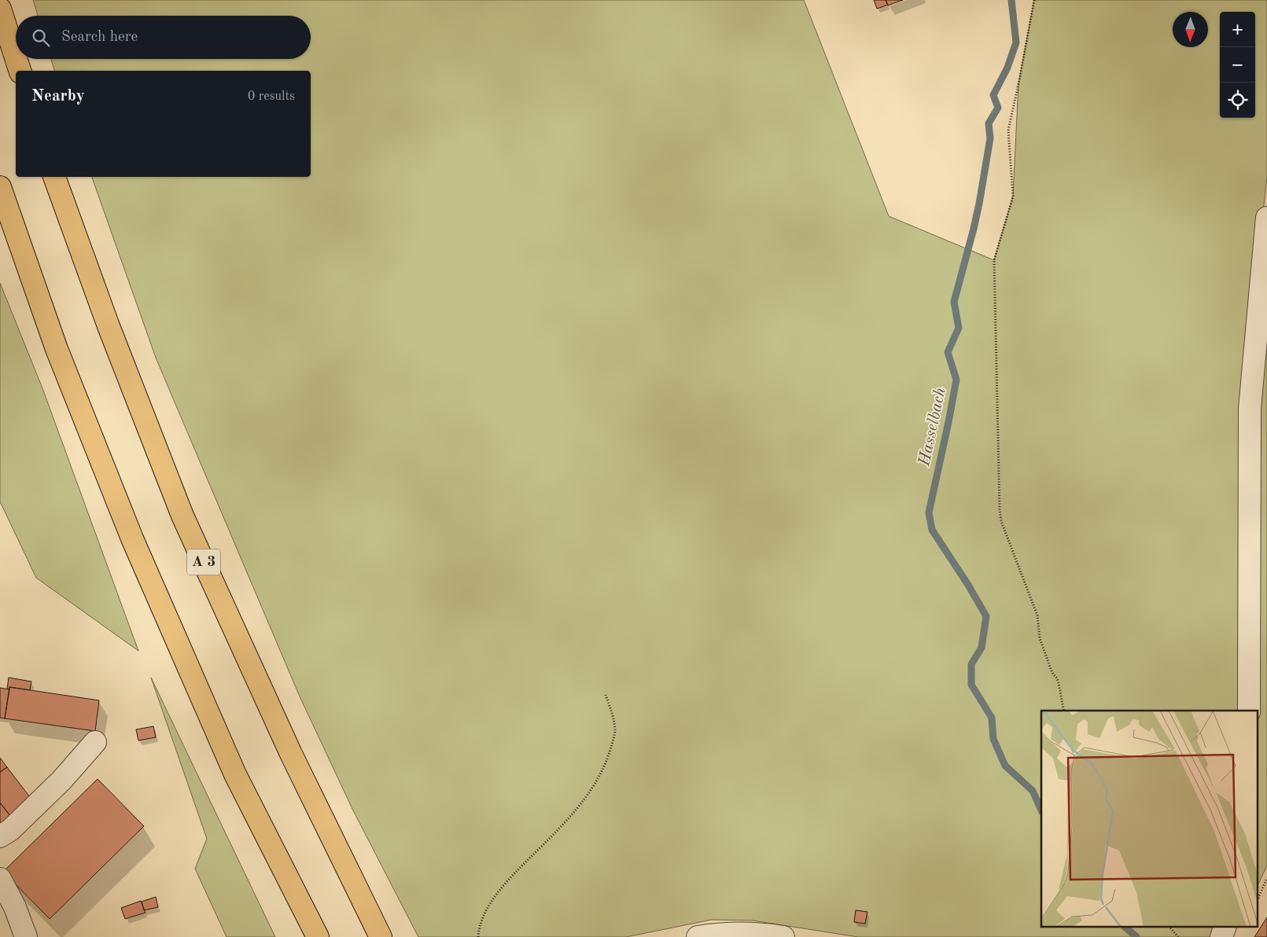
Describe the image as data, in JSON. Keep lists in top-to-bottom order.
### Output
{
  "streets": {
    "highway": ["A 3"]
  },
  "water": ["Hasselbach"],
  "north": "bottom",
  "page": {
    "map_buttons": ["+", "−"],
    "search": "Search here",
    "heading": ["Nearby", "0 results"]
  }
}
